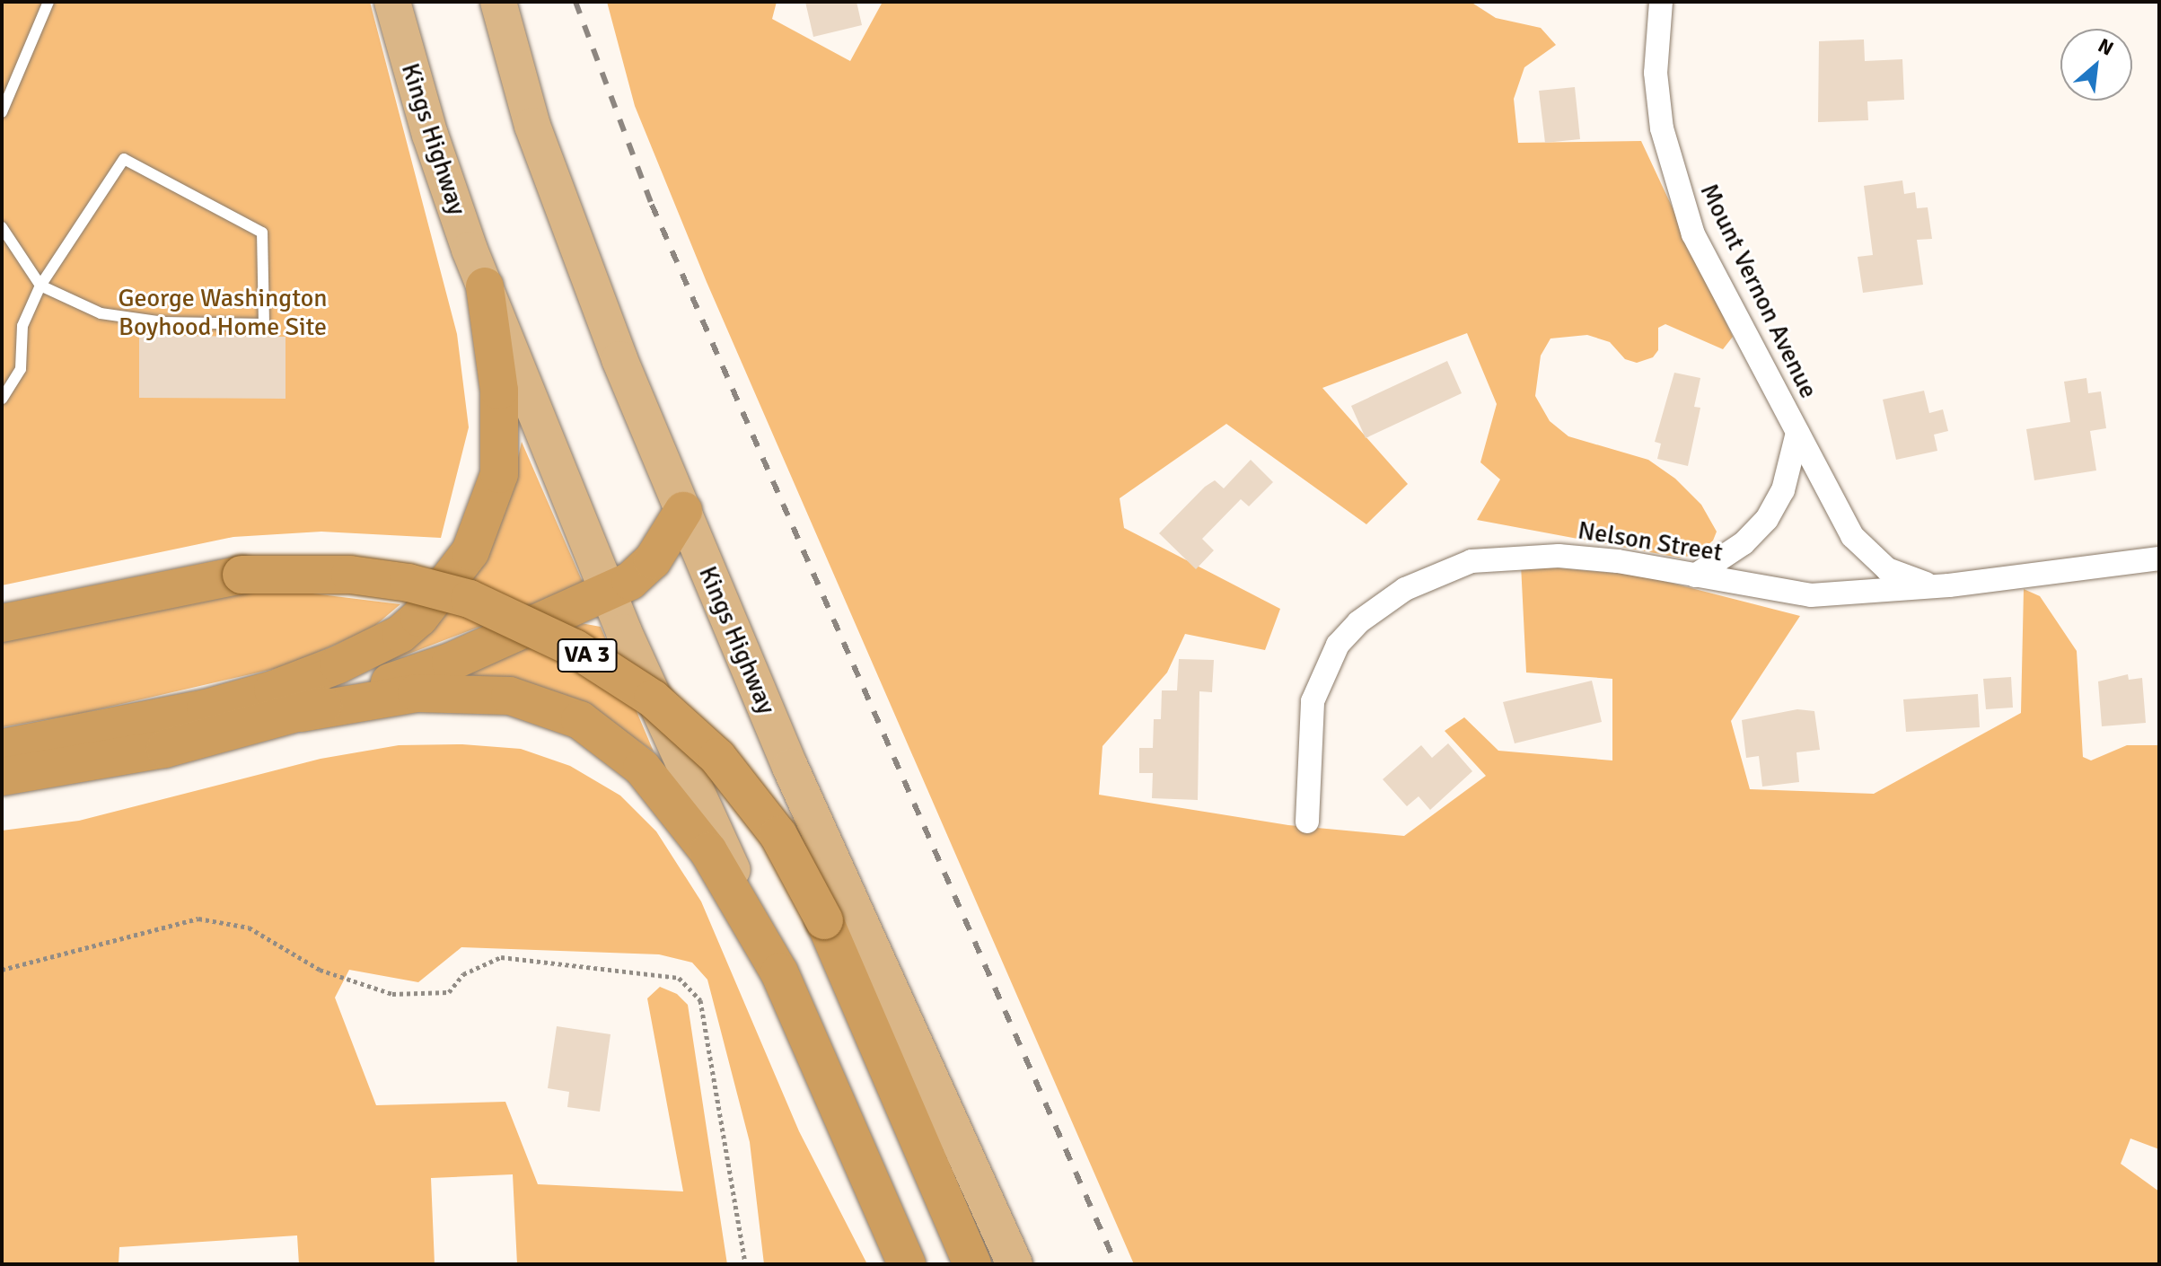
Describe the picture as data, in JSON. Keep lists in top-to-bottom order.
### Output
{
  "streets": {
    "highway": ["Kings Highway", "VA 3"],
    "street": ["Mount Vernon Avenue", "Nelson Street"]
  },
  "crossings": [
    ["Kings Highway", "VA 3"],
    ["Mount Vernon Avenue", "Nelson Street"]
  ],
  "parks": ["George Washington Boyhood Home Site"],
  "north": "top right"
}
